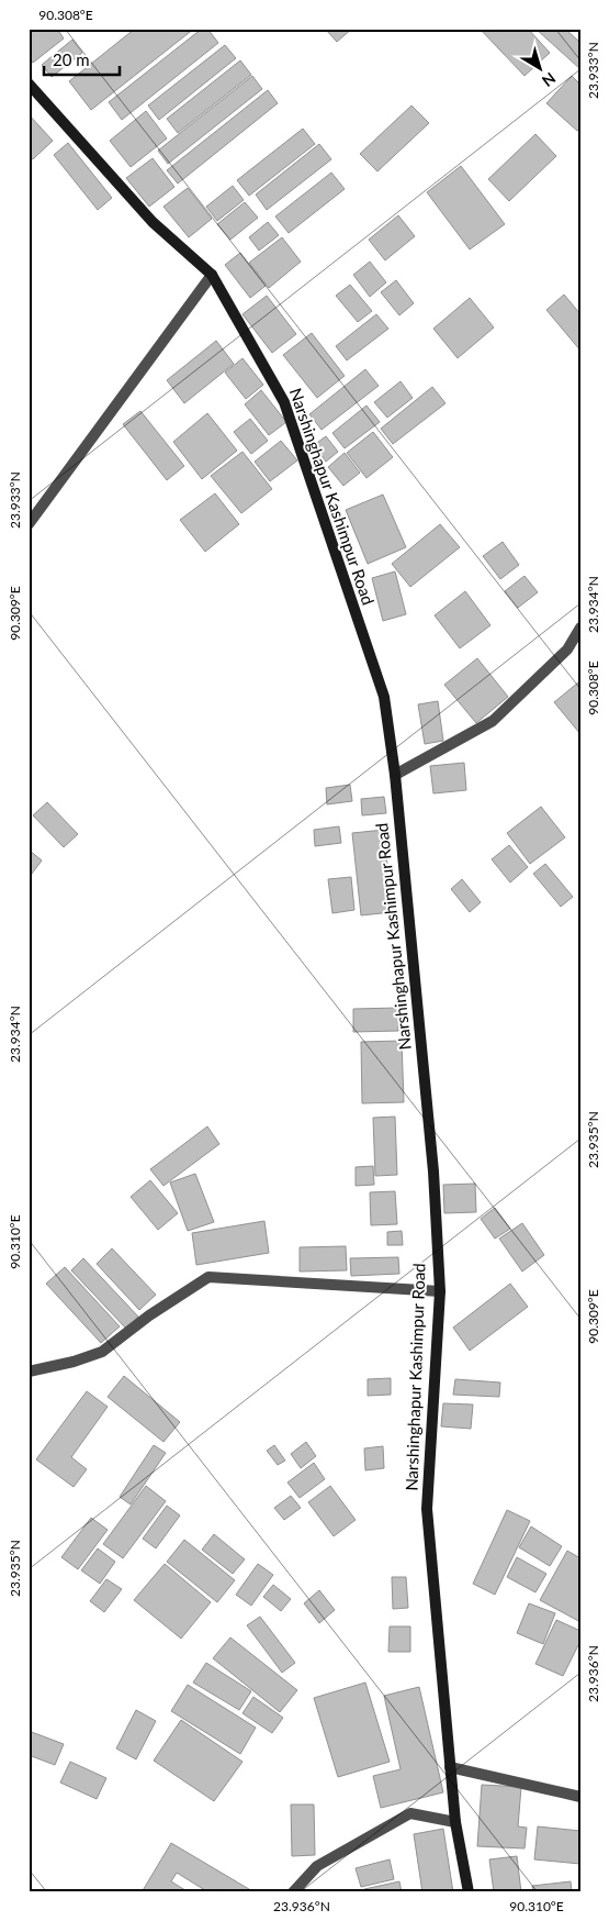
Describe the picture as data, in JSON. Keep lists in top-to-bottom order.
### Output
{
  "streets": {
    "street": ["Narshinghapur Kashimpur Road"]
  },
  "scale_bar": "20 m",
  "north": "bottom right",
  "coordinates": [
    "90.308°E",
    "23.933°N",
    "23.934°N",
    "90.309°E",
    "23.935°N",
    "90.310°E",
    "23.936°N"
  ]
}
